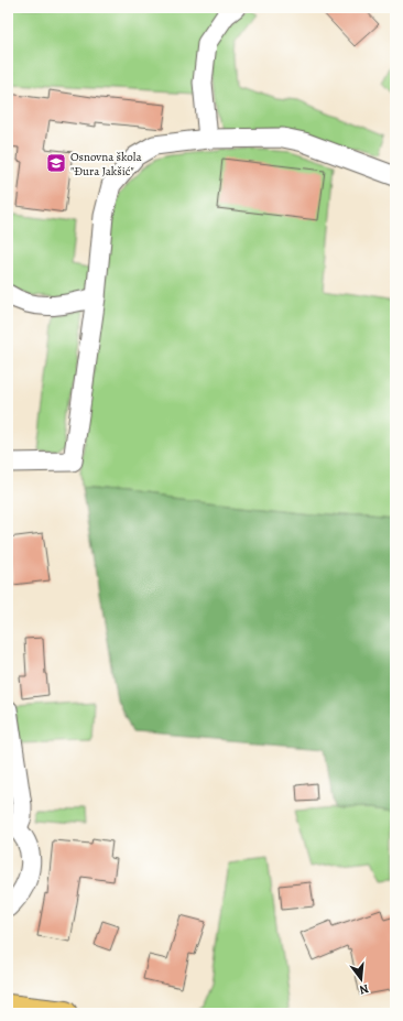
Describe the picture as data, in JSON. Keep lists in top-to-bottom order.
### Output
{
  "places": {
    "school or university": ["Osnovna škola \"Đura Jakšić\""]
  },
  "north": "bottom"
}
